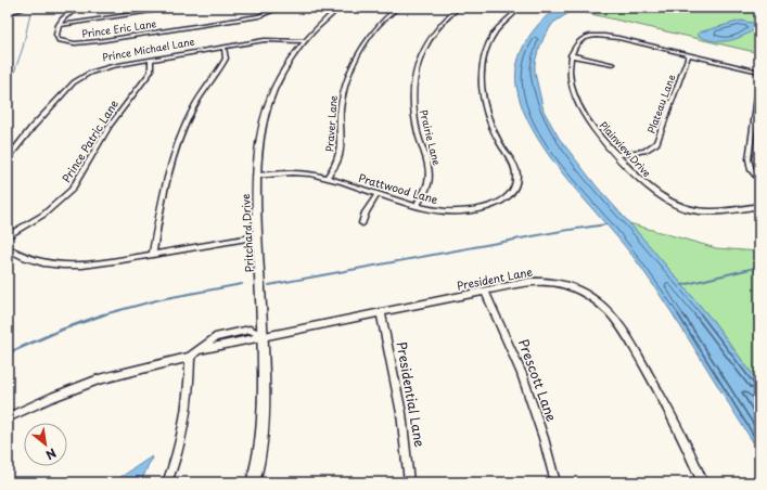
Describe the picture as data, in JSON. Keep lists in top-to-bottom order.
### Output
{
  "streets": {
    "street": [
      "Prince Eric Lane",
      "Prince Michael Lane",
      "Plateau Lane",
      "Praver Lane",
      "Prairie Lane",
      "Prince Patric Lane",
      "Plainview Drive",
      "Prattwood Lane",
      "Pritchard Drive",
      "President Lane",
      "Prescott Lane",
      "Presidential Lane"
    ]
  },
  "crossings": [
    ["Prince Michael Lane", "Prince Patric Lane"],
    ["Prince Michael Lane", "Pritchard Drive"],
    ["Plateau Lane", "Plainview Drive"],
    ["Praver Lane", "Prattwood Lane"],
    ["Prairie Lane", "Prattwood Lane"],
    ["Prattwood Lane", "Pritchard Drive"],
    ["Pritchard Drive", "President Lane"],
    ["President Lane", "Prescott Lane"],
    ["President Lane", "Presidential Lane"]
  ],
  "north": "bottom right"
}
